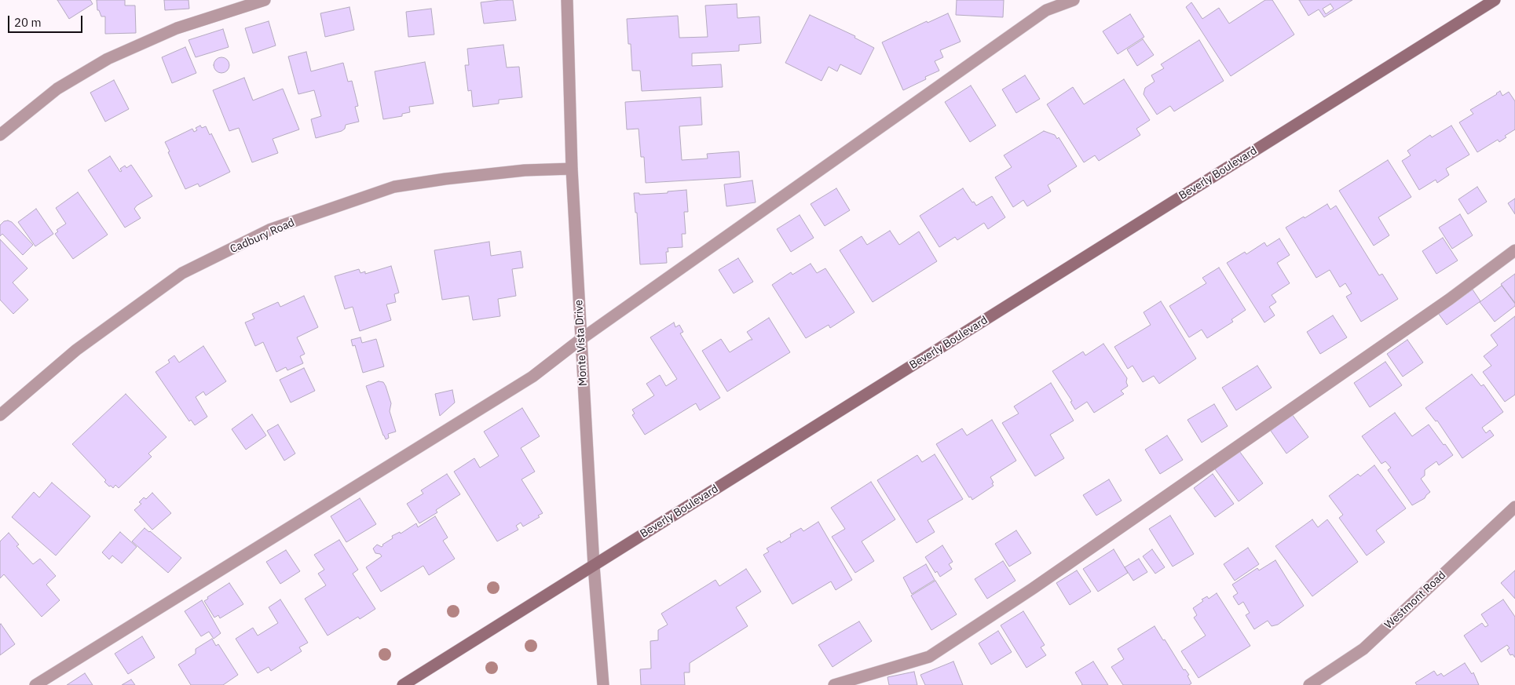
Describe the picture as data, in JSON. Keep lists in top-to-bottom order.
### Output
{
  "streets": {
    "main road": ["Beverly Boulevard"],
    "street": ["Cadbury Road", "Monte Vista Drive", "Westmont Road"]
  },
  "crossings": [
    ["Beverly Boulevard", "Monte Vista Drive"],
    ["Cadbury Road", "Monte Vista Drive"]
  ],
  "scale_bar": "20 m"
}
